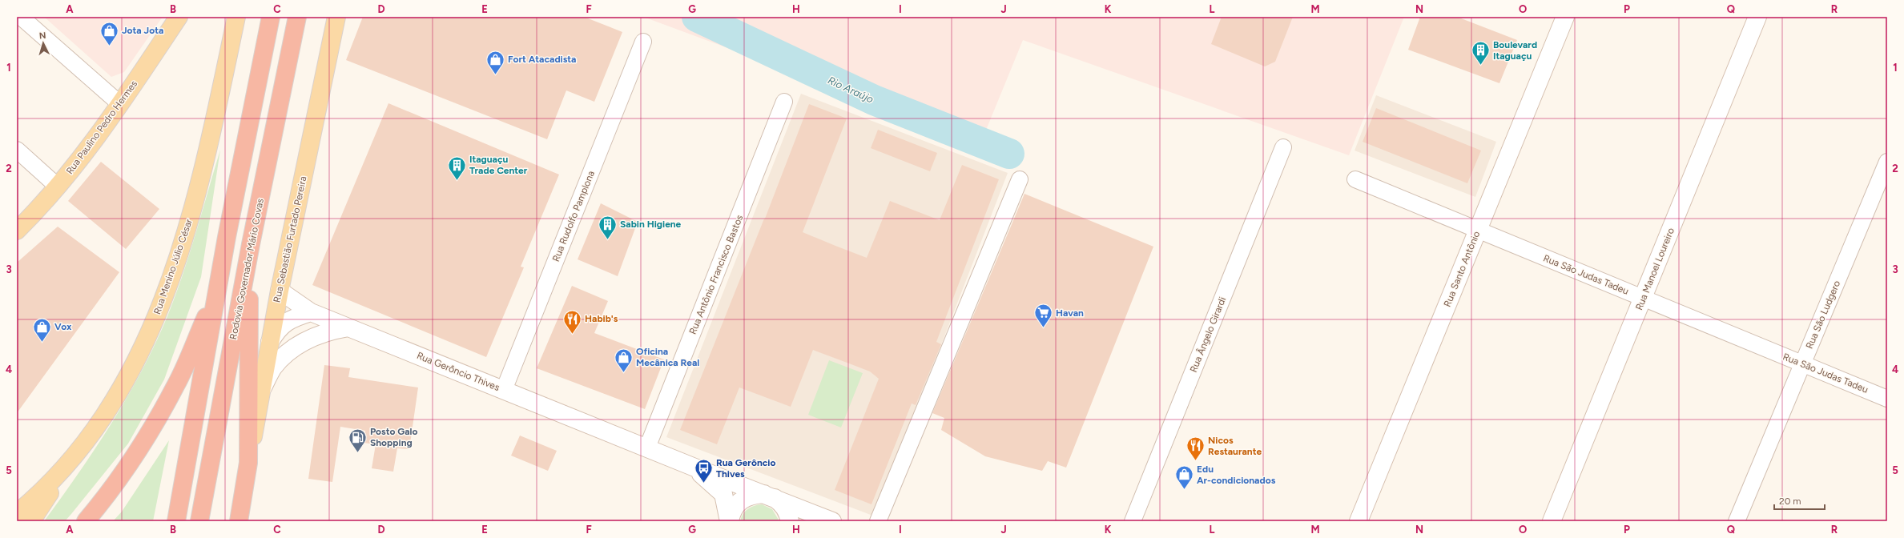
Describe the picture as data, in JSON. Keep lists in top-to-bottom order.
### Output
{
  "streets": {
    "highway": ["Rodovia Governador Mário Covas"],
    "main road": ["Rua Paulino Pedro Hermes", "Rua Sebastião Furtado Pereira", "Rua Menino Júlio César"],
    "street": [
      "Rua Rudolfo Pamplona",
      "Rua Santo Antônio",
      "Rua Manoel Loureiro",
      "Rua Antônio Francisco Bastos",
      "Rua São Judas Tadeu",
      "Rua São Ludgero",
      "Rua Ângelo Girardi",
      "Rua Gerôncio Thives"
    ]
  },
  "crossings": [
    ["Rua Rudolfo Pamplona", "Rua Gerôncio Thives"],
    ["Rua Sebastião Furtado Pereira", "Rua Gerôncio Thives"],
    ["Rua Santo Antônio", "Rua São Judas Tadeu"],
    ["Rua Manoel Loureiro", "Rua São Judas Tadeu"],
    ["Rua Antônio Francisco Bastos", "Rua Gerôncio Thives"],
    ["Rua São Judas Tadeu", "Rua São Ludgero"]
  ],
  "water": ["Rio Araújo"],
  "places": {
    "shop": [
      "Jota Jota",
      "Fort Atacadista",
      "Vox",
      "Oficina Mecânica Real",
      "Edu Ar-condicionados"
    ],
    "building": ["Boulevard Itaguaçu", "Itaguaçu Trade Center", "Sabin Higiene"],
    "supermarket": ["Havan"],
    "restaurant": ["Habib's", "Nicos Restaurante"],
    "fuel station": ["Posto Galo Shopping"],
    "bus stop": ["Rua Gerôncio Thives"]
  },
  "scale_bar": "20 m",
  "north": "top",
  "grid": {
    "columns": [
      "A",
      "B",
      "C",
      "D",
      "E",
      "F",
      "G",
      "H",
      "I",
      "J",
      "K",
      "L",
      "M",
      "N",
      "O",
      "P",
      "Q",
      "R"
    ],
    "rows": [
      "1",
      "2",
      "3",
      "4",
      "5"
    ]
  }
}
